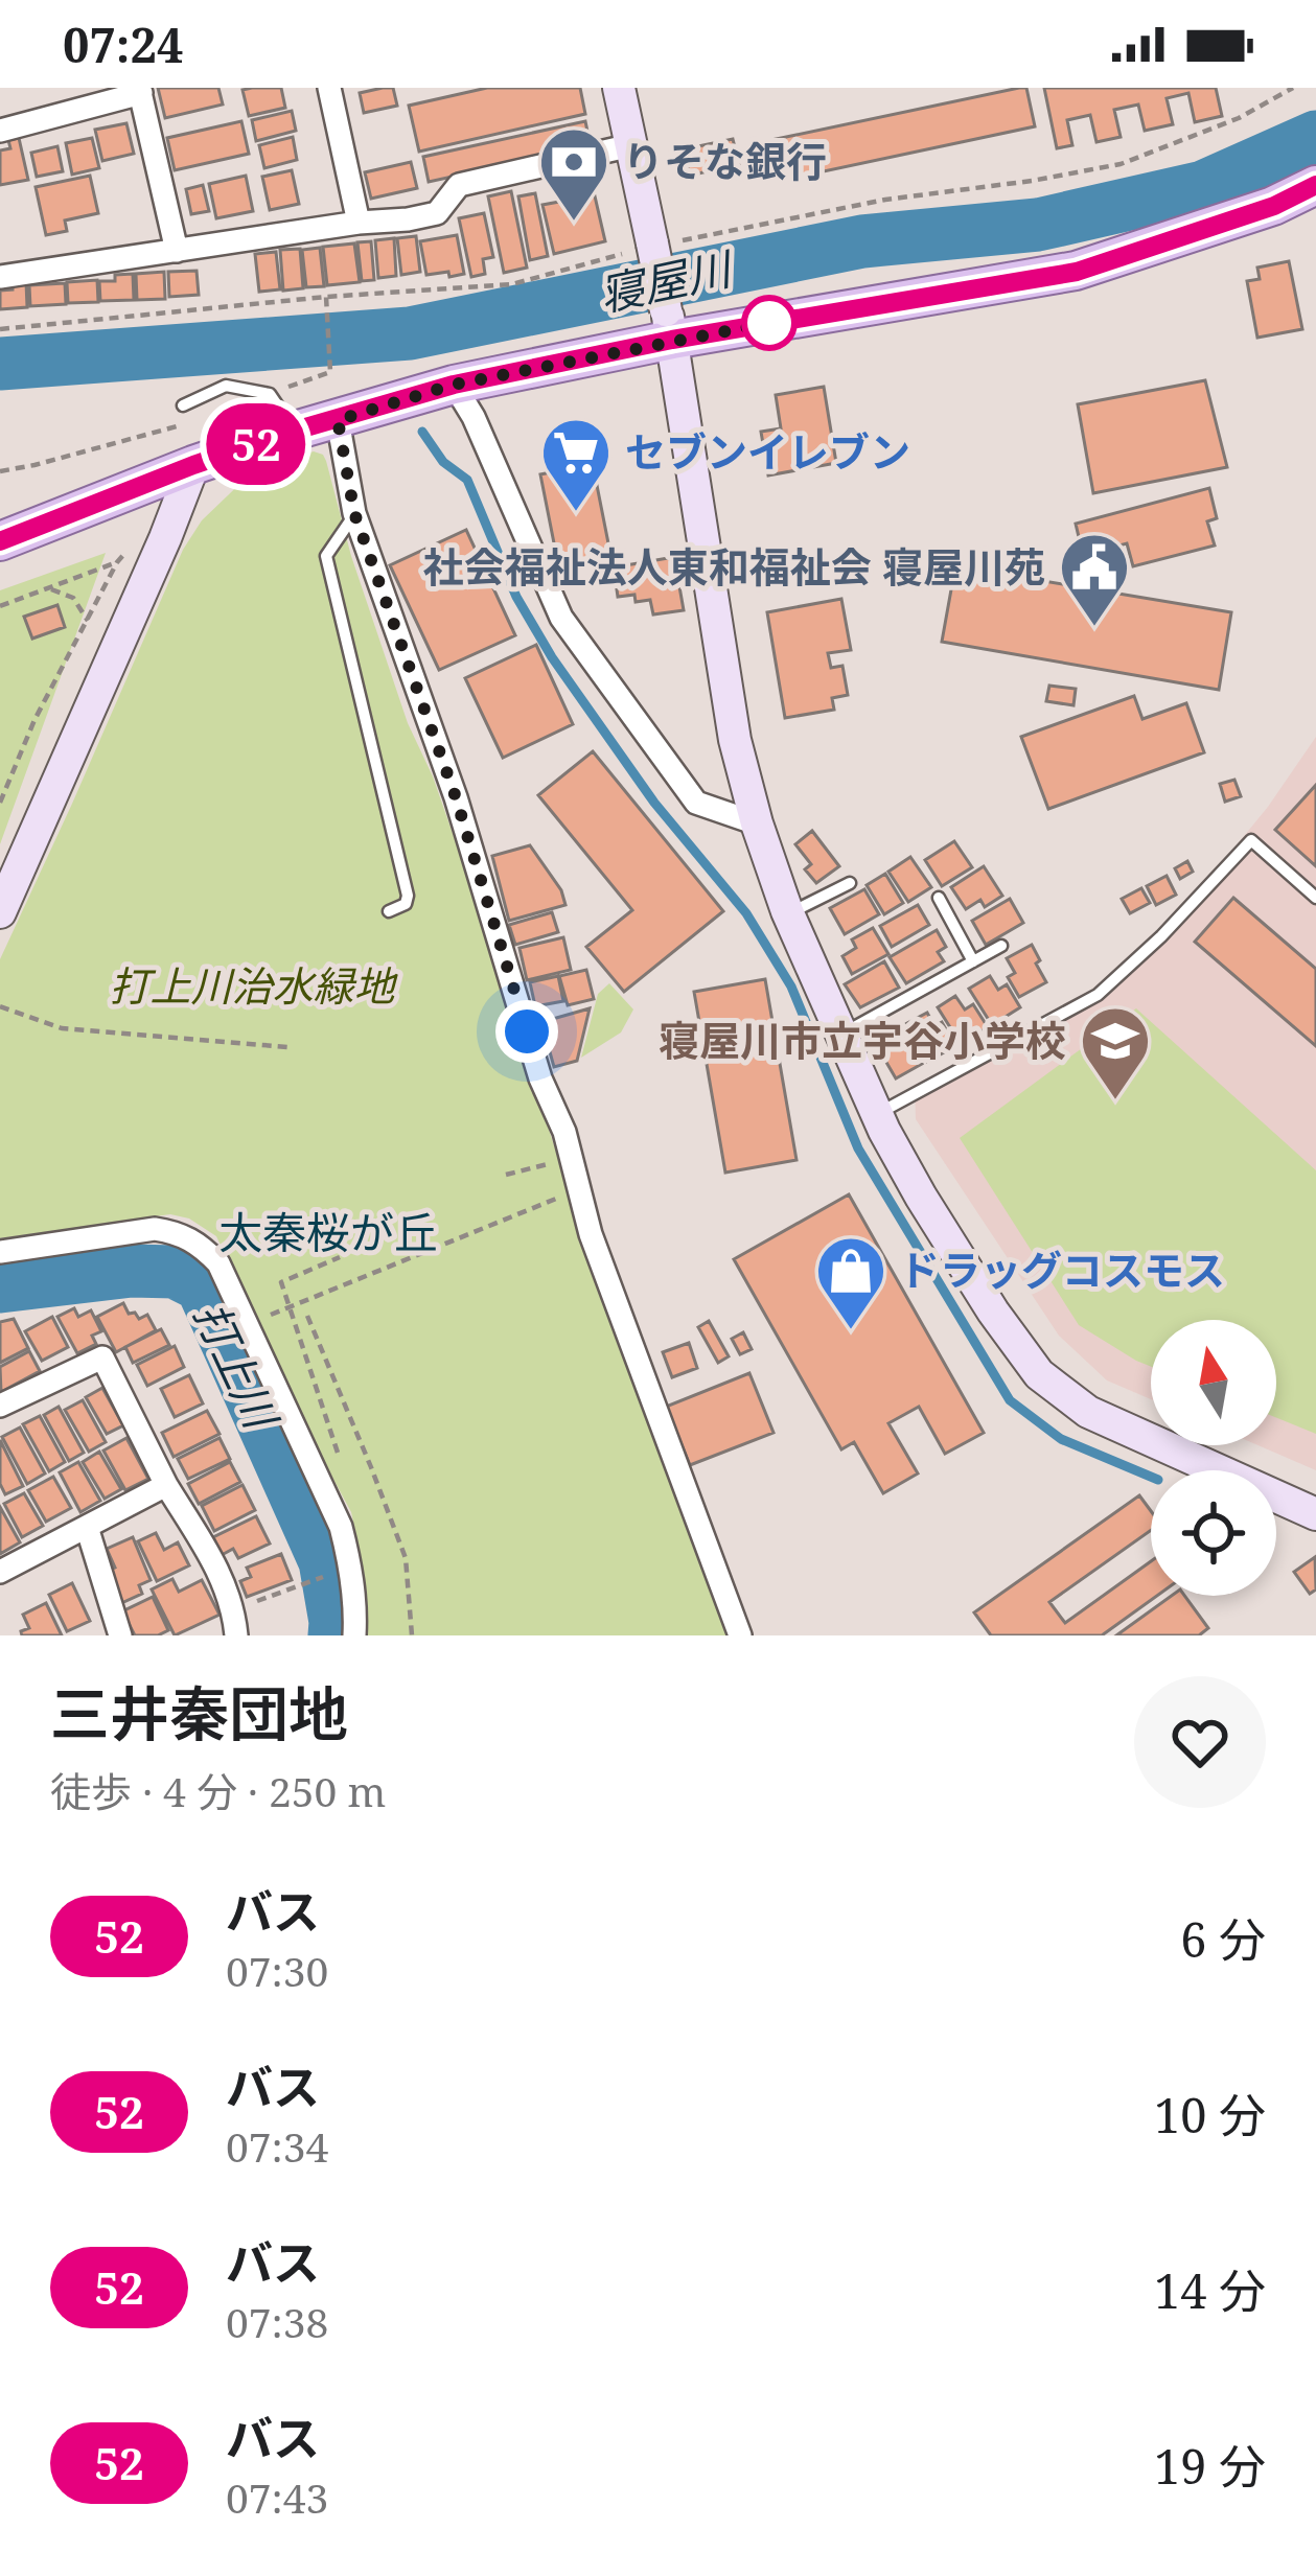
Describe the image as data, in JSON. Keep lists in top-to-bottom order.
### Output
{
  "districts": ["太秦桜が丘"],
  "water": ["寝屋川", "打上川"],
  "parks": ["打上川治水緑地"],
  "places": {
    "bank": ["りそな銀行"],
    "supermarket": ["セブンイレブン"],
    "public building": ["社会福祉法人東和福祉会 寝屋川苑"],
    "school or university": ["寝屋川市立宇谷小学校"],
    "shop": ["ドラッグコスモス"]
  },
  "lines": ["bus line 52"],
  "north": "top",
  "page": {
    "status": "07:24",
    "on_map": "52",
    "heading": ["三井秦団地", "徒歩 · 4 分 · 250 m"],
    "list": [
      {
        "mark": "52",
        "name": "バス",
        "note": "07:30",
        "value": "6 分"
      },
      {
        "mark": "52",
        "name": "バス",
        "note": "07:34",
        "value": "10 分"
      },
      {
        "mark": "52",
        "name": "バス",
        "note": "07:38",
        "value": "14 分"
      },
      {
        "mark": "52",
        "name": "バス",
        "note": "07:43",
        "value": "19 分"
      }
    ]
  }
}
